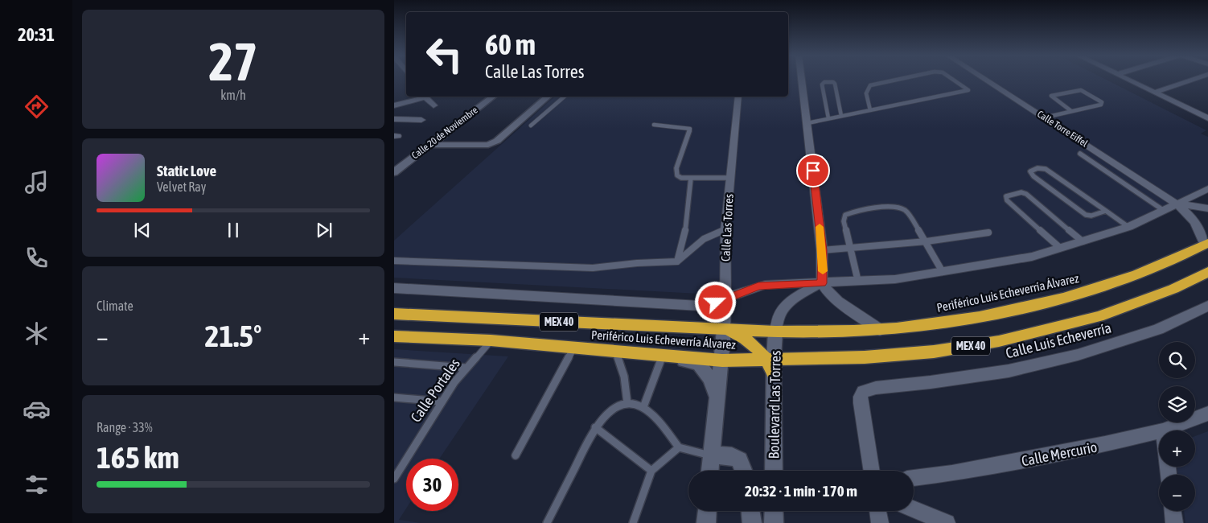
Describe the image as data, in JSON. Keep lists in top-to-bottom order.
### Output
{
  "streets": {
    "highway": ["Periférico Luis Echeverría Álvarez", "MEX 40"],
    "street": [
      "Calle Torre Eiffel",
      "Calle 20 de Noviembre",
      "Calle Las Torres",
      "Calle Luis Echeverría",
      "Boulevard Las Torres",
      "Calle Mercurio"
    ],
    "lane": ["Calle Portales"]
  },
  "crossings": [
    ["Calle Torre Eiffel", "Periférico Luis Echeverría Álvarez"],
    ["Calle Las Torres", "Periférico Luis Echeverría Álvarez"],
    ["Periférico Luis Echeverría Álvarez", "Calle Portales"],
    ["Periférico Luis Echeverría Álvarez", "Boulevard Las Torres"]
  ],
  "page": {
    "tabs": "20:31",
    "tile": [
      ["27", "km/h"],
      "Climate",
      ["Range · 33%", "165 km"]
    ],
    "turn": ["60 m", "Calle Las Torres"],
    "song": ["Static Love", "Velvet Ray"],
    "heat": ["−", "21.5°", "+"],
    "map_buttons": ["+", "−"],
    "limit": "30",
    "trip": "20:32 · 1 min · 170 m"
  }
}
